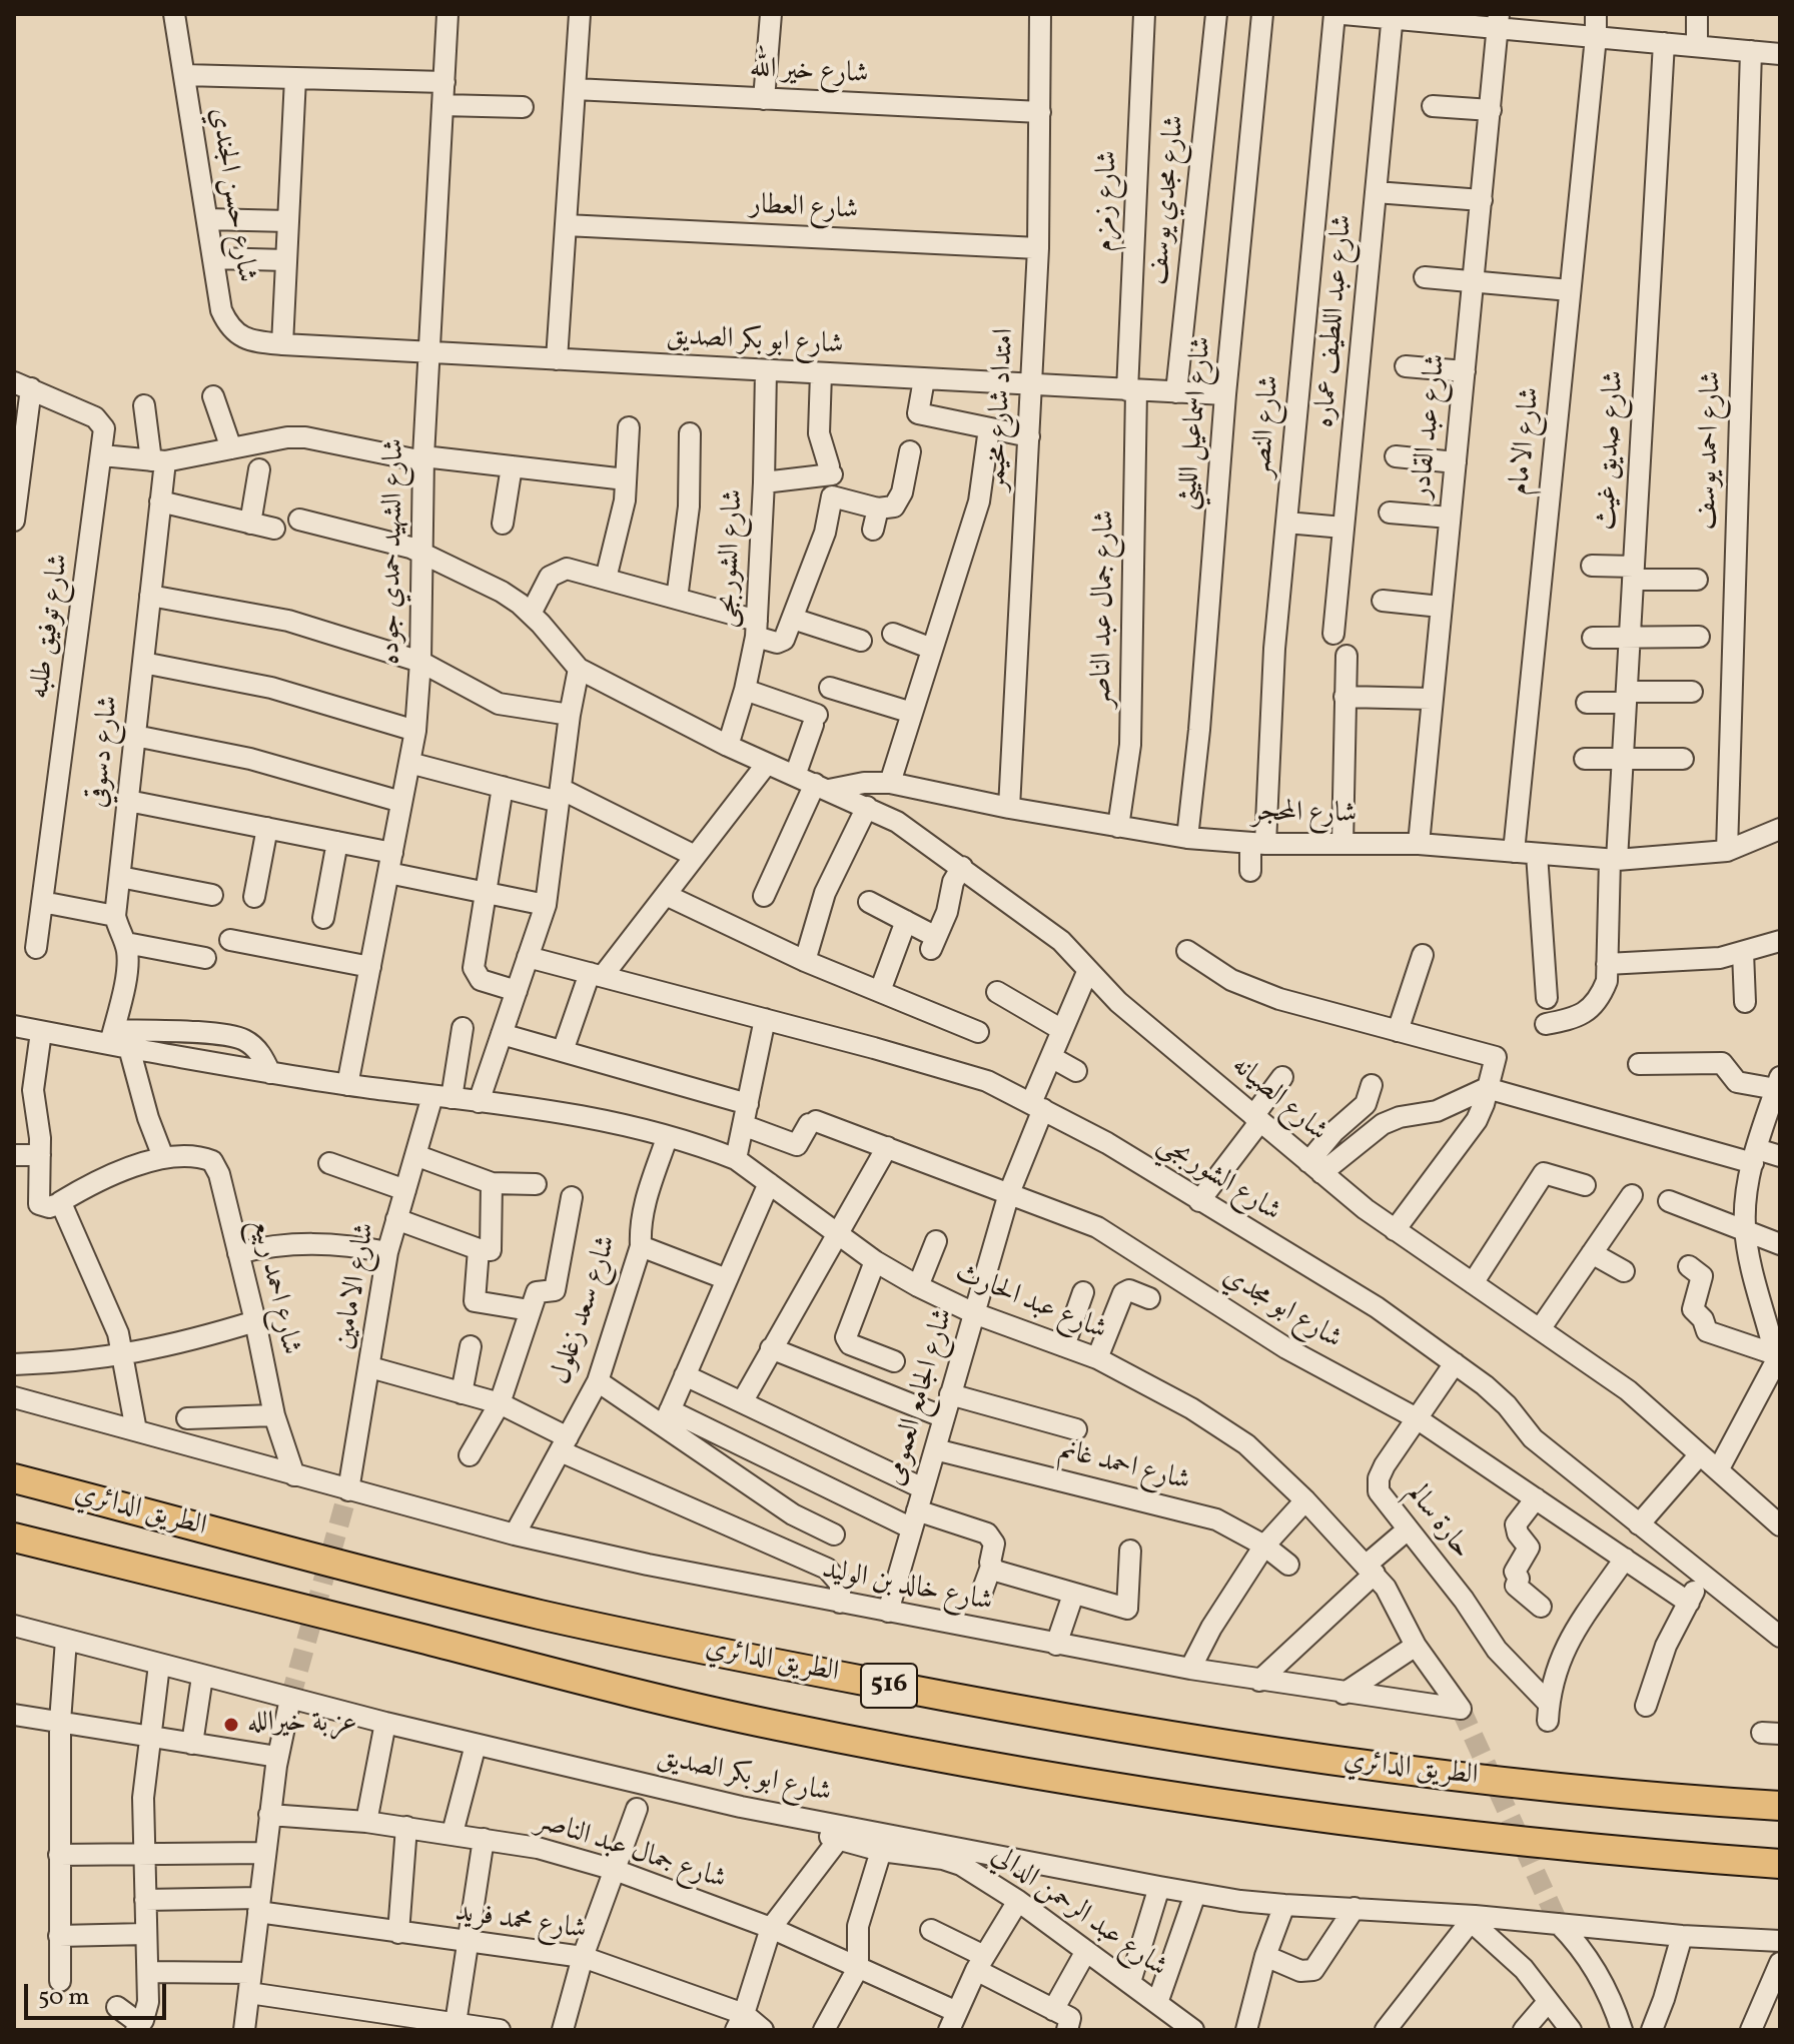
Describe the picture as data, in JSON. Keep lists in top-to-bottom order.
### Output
{
  "streets": {
    "highway": ["الطريق الدائري", "516"],
    "street": [
      "شارع خير الله",
      "شارع حسن الجندي",
      "شارع مجدي يوسف",
      "شارع زمزم",
      "شارع العطار",
      "شارع عبد اللطيف عماره",
      "شارع ابو بكر الصديق",
      "امتداد شارع مخيمر",
      "شارع اسماعيل الليثي",
      "شارع النصر",
      "شارع عبد القادر",
      "شارع الامام",
      "شارع صديق غيث",
      "شارع احمد يوسف",
      "شارع الشهيد حمدي جوده",
      "شارع الشوربجى",
      "شارع جمال عبد الناصر",
      "شارع توفيق طلبه",
      "شارع دسوقي",
      "شارع المحجر",
      "شارع الصيانه",
      "شارع الشوربجي",
      "شارع الامامين",
      "شارع احمد ربيع",
      "شارع عبد الحارث",
      "شارع ابو مجدي",
      "شارع سعد زغلول",
      "شارع الجامع العمومى",
      "شارع احمد غانم",
      "حارة سالم",
      "شارع خالد بن الوليد",
      "شارع عبد الرحمن الدالي",
      "شارع محمد فريد"
    ]
  },
  "crossings": [
    ["شارع خير الله", "امتداد شارع مخيمر"],
    ["شارع حسن الجندي", "شارع ابو بكر الصديق"],
    ["شارع مجدي يوسف", "شارع ابو بكر الصديق"],
    ["شارع زمزم", "شارع ابو بكر الصديق"],
    ["شارع زمزم", "شارع جمال عبد الناصر"],
    ["شارع العطار", "امتداد شارع مخيمر"],
    ["شارع ابو بكر الصديق", "امتداد شارع مخيمر"],
    ["شارع ابو بكر الصديق", "شارع اسماعيل الليثي"],
    ["شارع ابو بكر الصديق", "شارع الشهيد حمدي جوده"],
    ["شارع ابو بكر الصديق", "شارع الشوربجى"],
    ["شارع ابو بكر الصديق", "شارع جمال عبد الناصر"],
    ["شارع ابو بكر الصديق", "شارع عبد الرحمن الدالي"],
    ["امتداد شارع مخيمر", "شارع المحجر"],
    ["شارع اسماعيل الليثي", "شارع المحجر"],
    ["شارع النصر", "شارع المحجر"],
    ["شارع عبد القادر", "شارع المحجر"],
    ["شارع الامام", "شارع المحجر"],
    ["شارع صديق غيث", "شارع المحجر"],
    ["شارع احمد يوسف", "شارع المحجر"],
    ["شارع الشهيد حمدي جوده", "شارع عبد الحارث"],
    ["شارع الشوربجى", "شارع الصيانه"],
    ["شارع جمال عبد الناصر", "شارع المحجر"],
    ["شارع دسوقي", "شارع عبد الحارث"],
    ["شارع المحجر", "شارع الصيانه"],
    ["شارع الصيانه", "شارع الجامع العمومى"],
    ["شارع الشوربجي", "شارع الجامع العمومى"],
    ["شارع الشوربجي", "حارة سالم"],
    ["شارع الامامين", "شارع عبد الحارث"],
    ["شارع الامامين", "شارع خالد بن الوليد"],
    ["شارع احمد ربيع", "شارع خالد بن الوليد"],
    ["شارع عبد الحارث", "شارع سعد زغلول"],
    ["شارع عبد الحارث", "شارع الجامع العمومى"],
    ["شارع عبد الحارث", "شارع خالد بن الوليد"],
    ["شارع ابو مجدي", "شارع الجامع العمومى"],
    ["شارع ابو مجدي", "حارة سالم"],
    ["شارع سعد زغلول", "شارع خالد بن الوليد"],
    ["شارع الجامع العمومى", "شارع احمد غانم"],
    ["شارع الجامع العمومى", "شارع خالد بن الوليد"]
  ],
  "places": ["عزبة خيرالله"],
  "scale_bar": "50 m"
}
